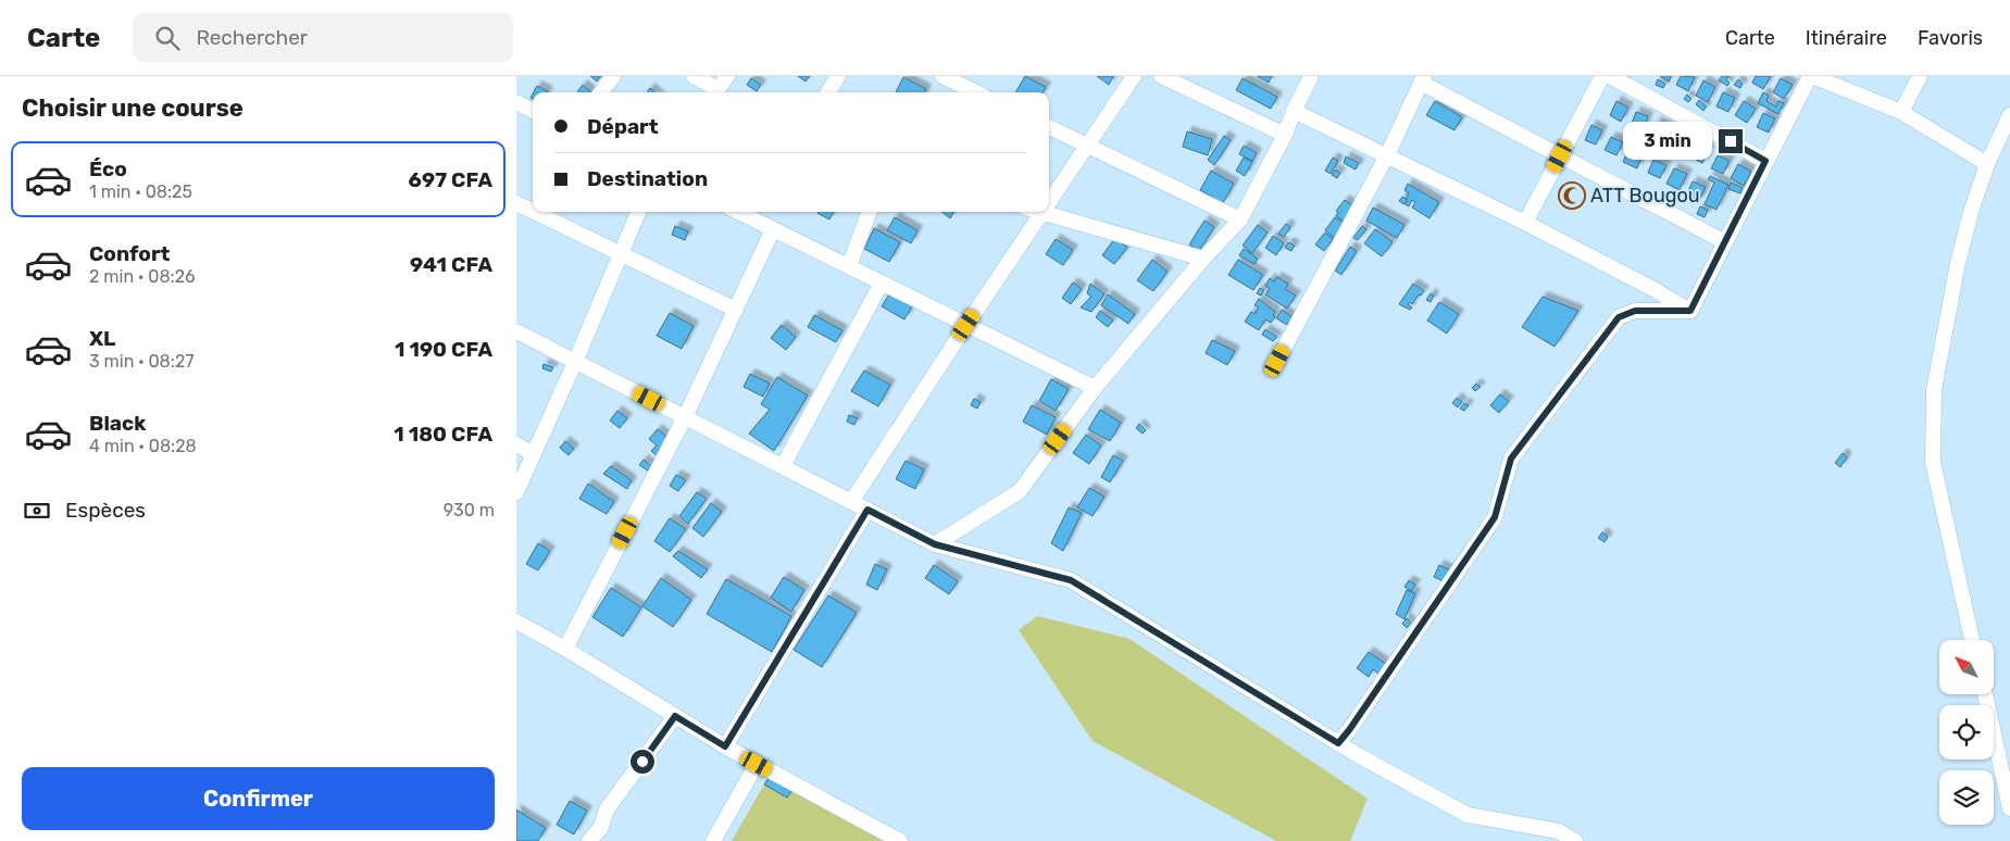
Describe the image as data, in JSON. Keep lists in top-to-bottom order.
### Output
{
  "places": {
    "mosque": ["ATT Bougou"]
  },
  "north": "top left",
  "page": {
    "header": "Carte",
    "search": "Rechercher",
    "nav": ["Carte", "Itinéraire", "Favoris"],
    "heading": "Choisir une course",
    "banner": ["Départ", "Destination"],
    "bubble": "3 min",
    "list": [
      {
        "name": "Éco",
        "note": "1 min · 08:25",
        "value": "697 CFA"
      },
      {
        "name": "Confort",
        "note": "2 min · 08:26",
        "value": "941 CFA"
      },
      {
        "name": "XL",
        "note": "3 min · 08:27",
        "value": "1 190 CFA"
      },
      {
        "name": "Black",
        "note": "4 min · 08:28",
        "value": "1 180 CFA"
      }
    ],
    "pay": ["Espèces", "930 m"],
    "buttons": "Confirmer"
  }
}
